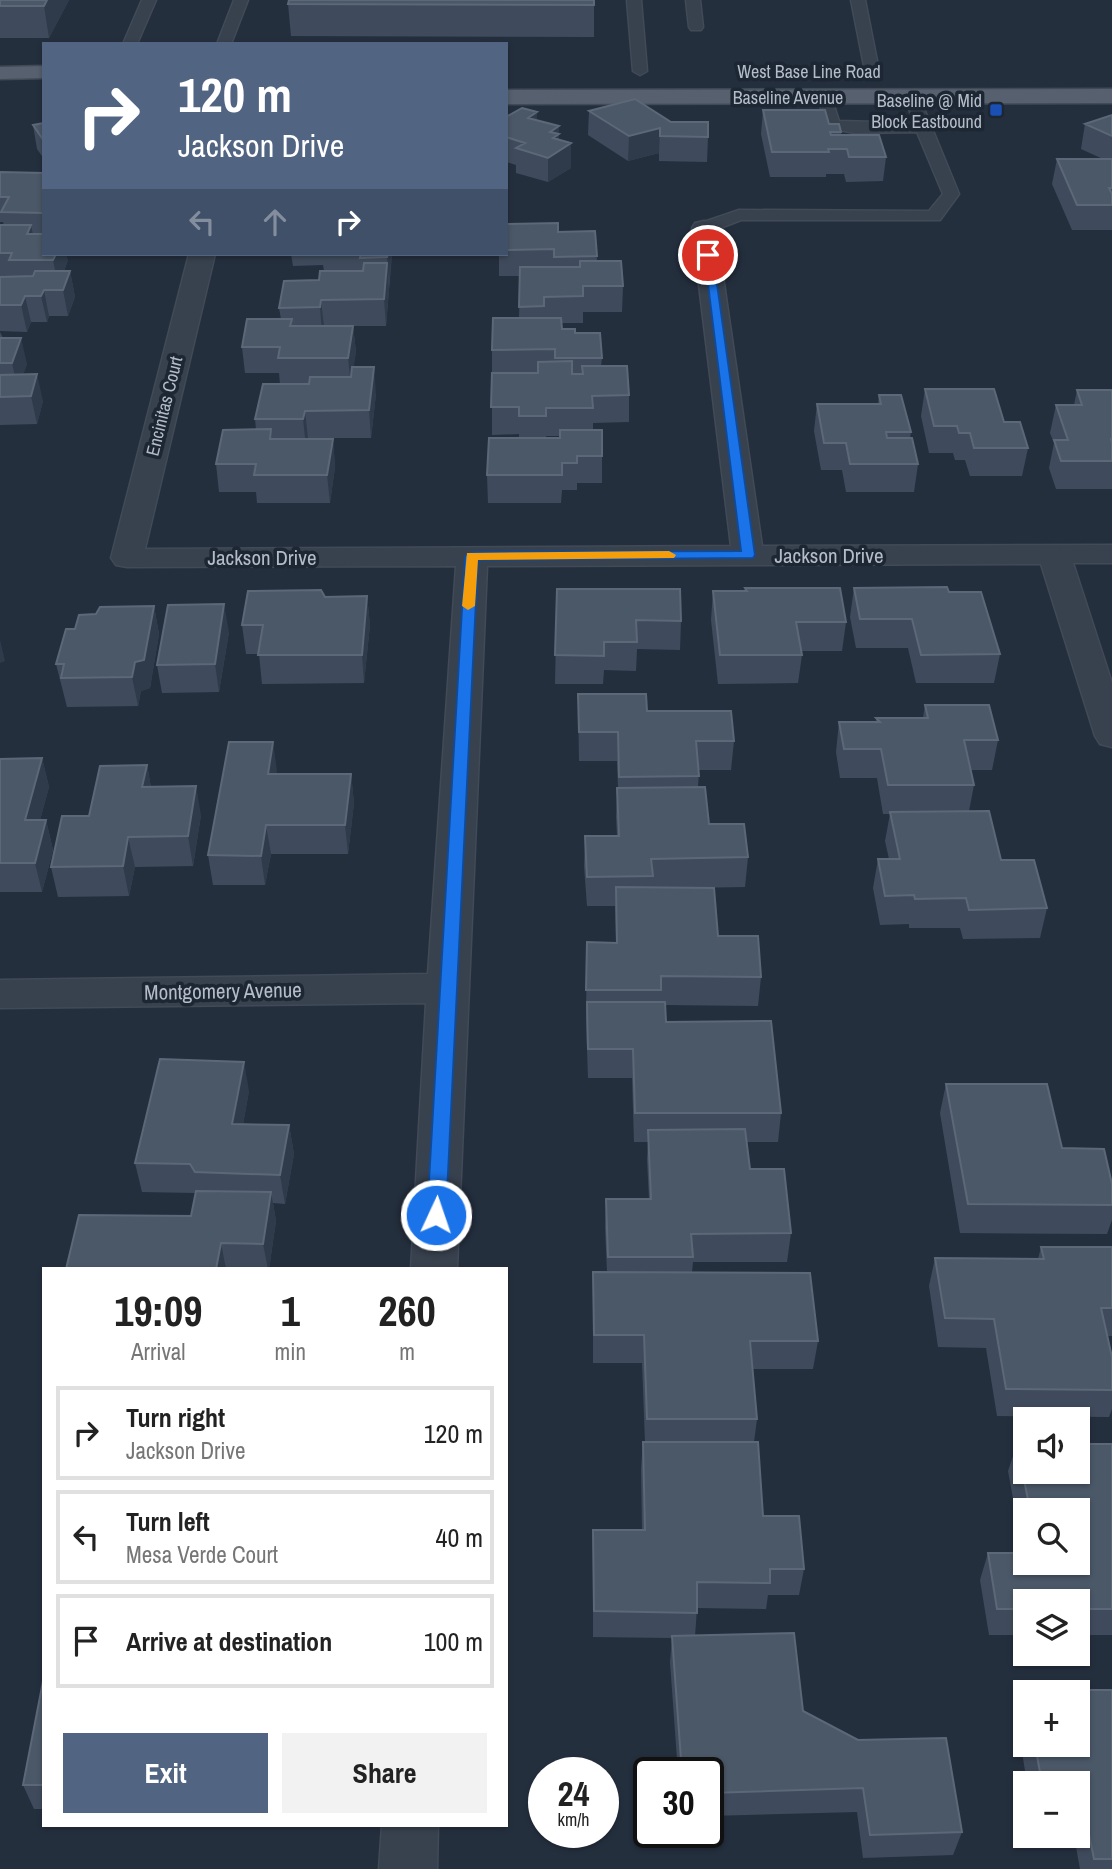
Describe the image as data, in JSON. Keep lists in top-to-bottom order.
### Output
{
  "streets": {
    "main road": ["West Base Line Road", "Baseline Avenue"],
    "street": ["Encinitas Court", "Jackson Drive", "Montgomery Avenue"]
  },
  "crossings": [
    ["Encinitas Court", "Jackson Drive"]
  ],
  "places": {
    "transit": ["Baseline @ Mid Block Eastbound"]
  },
  "page": {
    "turn": ["120 m", "Jackson Drive"],
    "eta": [
      "19:09",
      "Arrival",
      "1",
      "min",
      "260",
      "m"
    ],
    "list": [
      {
        "name": "Turn right",
        "note": "Jackson Drive",
        "value": "120 m"
      },
      {
        "name": "Turn left",
        "note": "Mesa Verde Court",
        "value": "40 m"
      },
      {
        "name": "Arrive at destination",
        "value": "100 m"
      }
    ],
    "map_buttons": ["+", "−"],
    "buttons": ["Exit", "Share"],
    "speed": "24 km/h",
    "limit": "30"
  }
}
